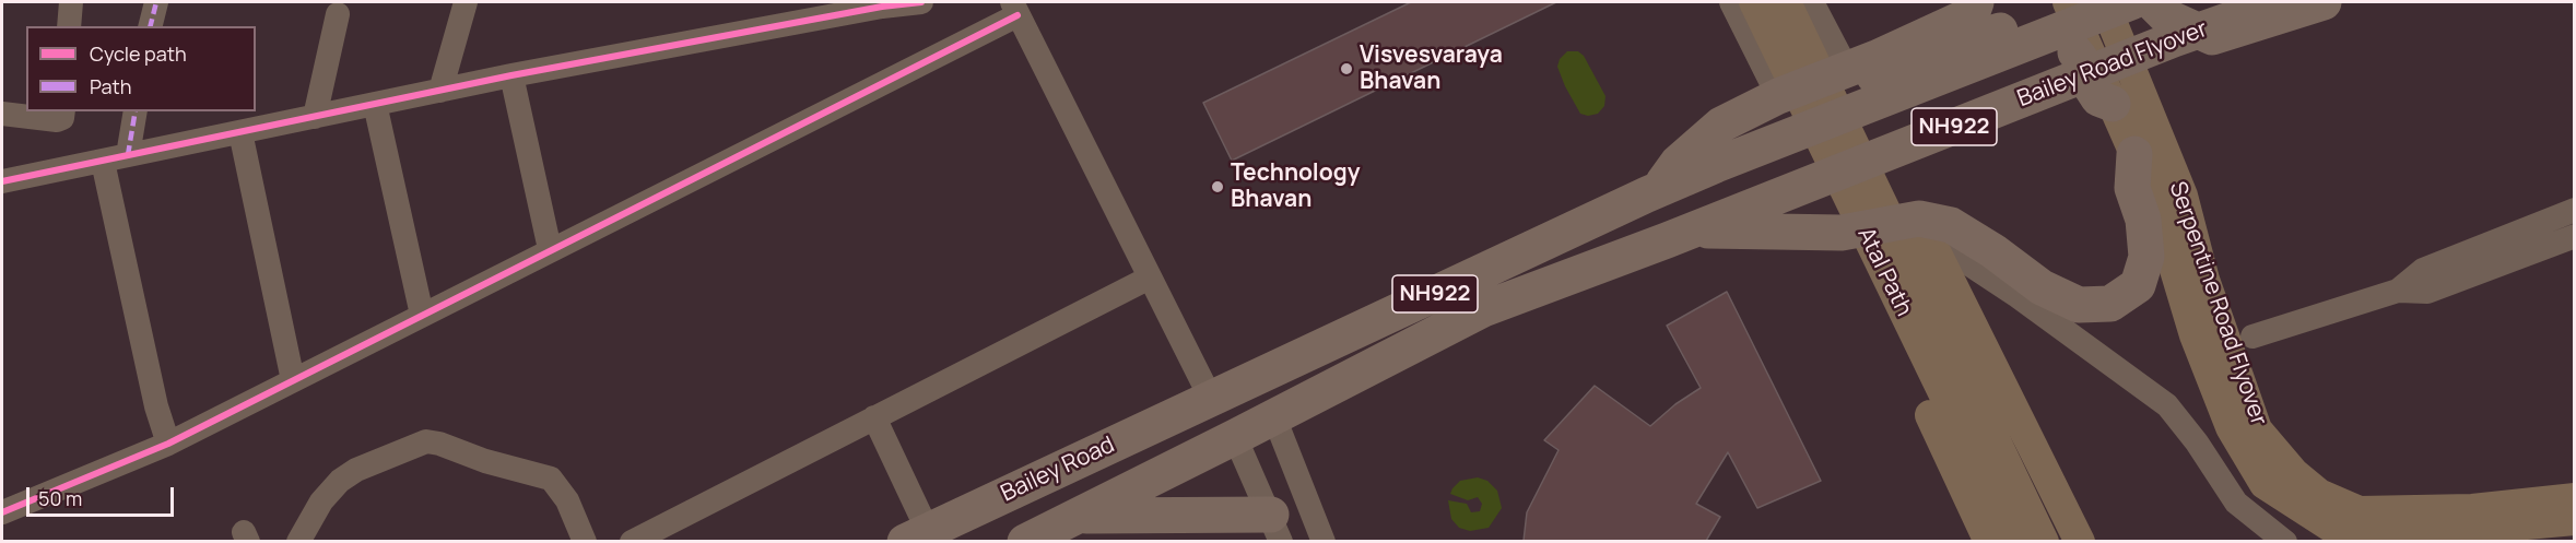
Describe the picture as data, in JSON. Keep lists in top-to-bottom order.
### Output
{
  "streets": {
    "highway": ["Bailey Road Flyover", "NH922", "Bailey Road"],
    "main road": ["Atal Path", "Serpentine Road Flyover"]
  },
  "crossings": [
    ["Bailey Road Flyover", "NH922"],
    ["NH922", "Bailey Road"]
  ],
  "places": ["Visvesvaraya Bhavan", "Technology Bhavan"],
  "legend": ["Cycle path", "Path"],
  "scale_bar": "50 m"
}
